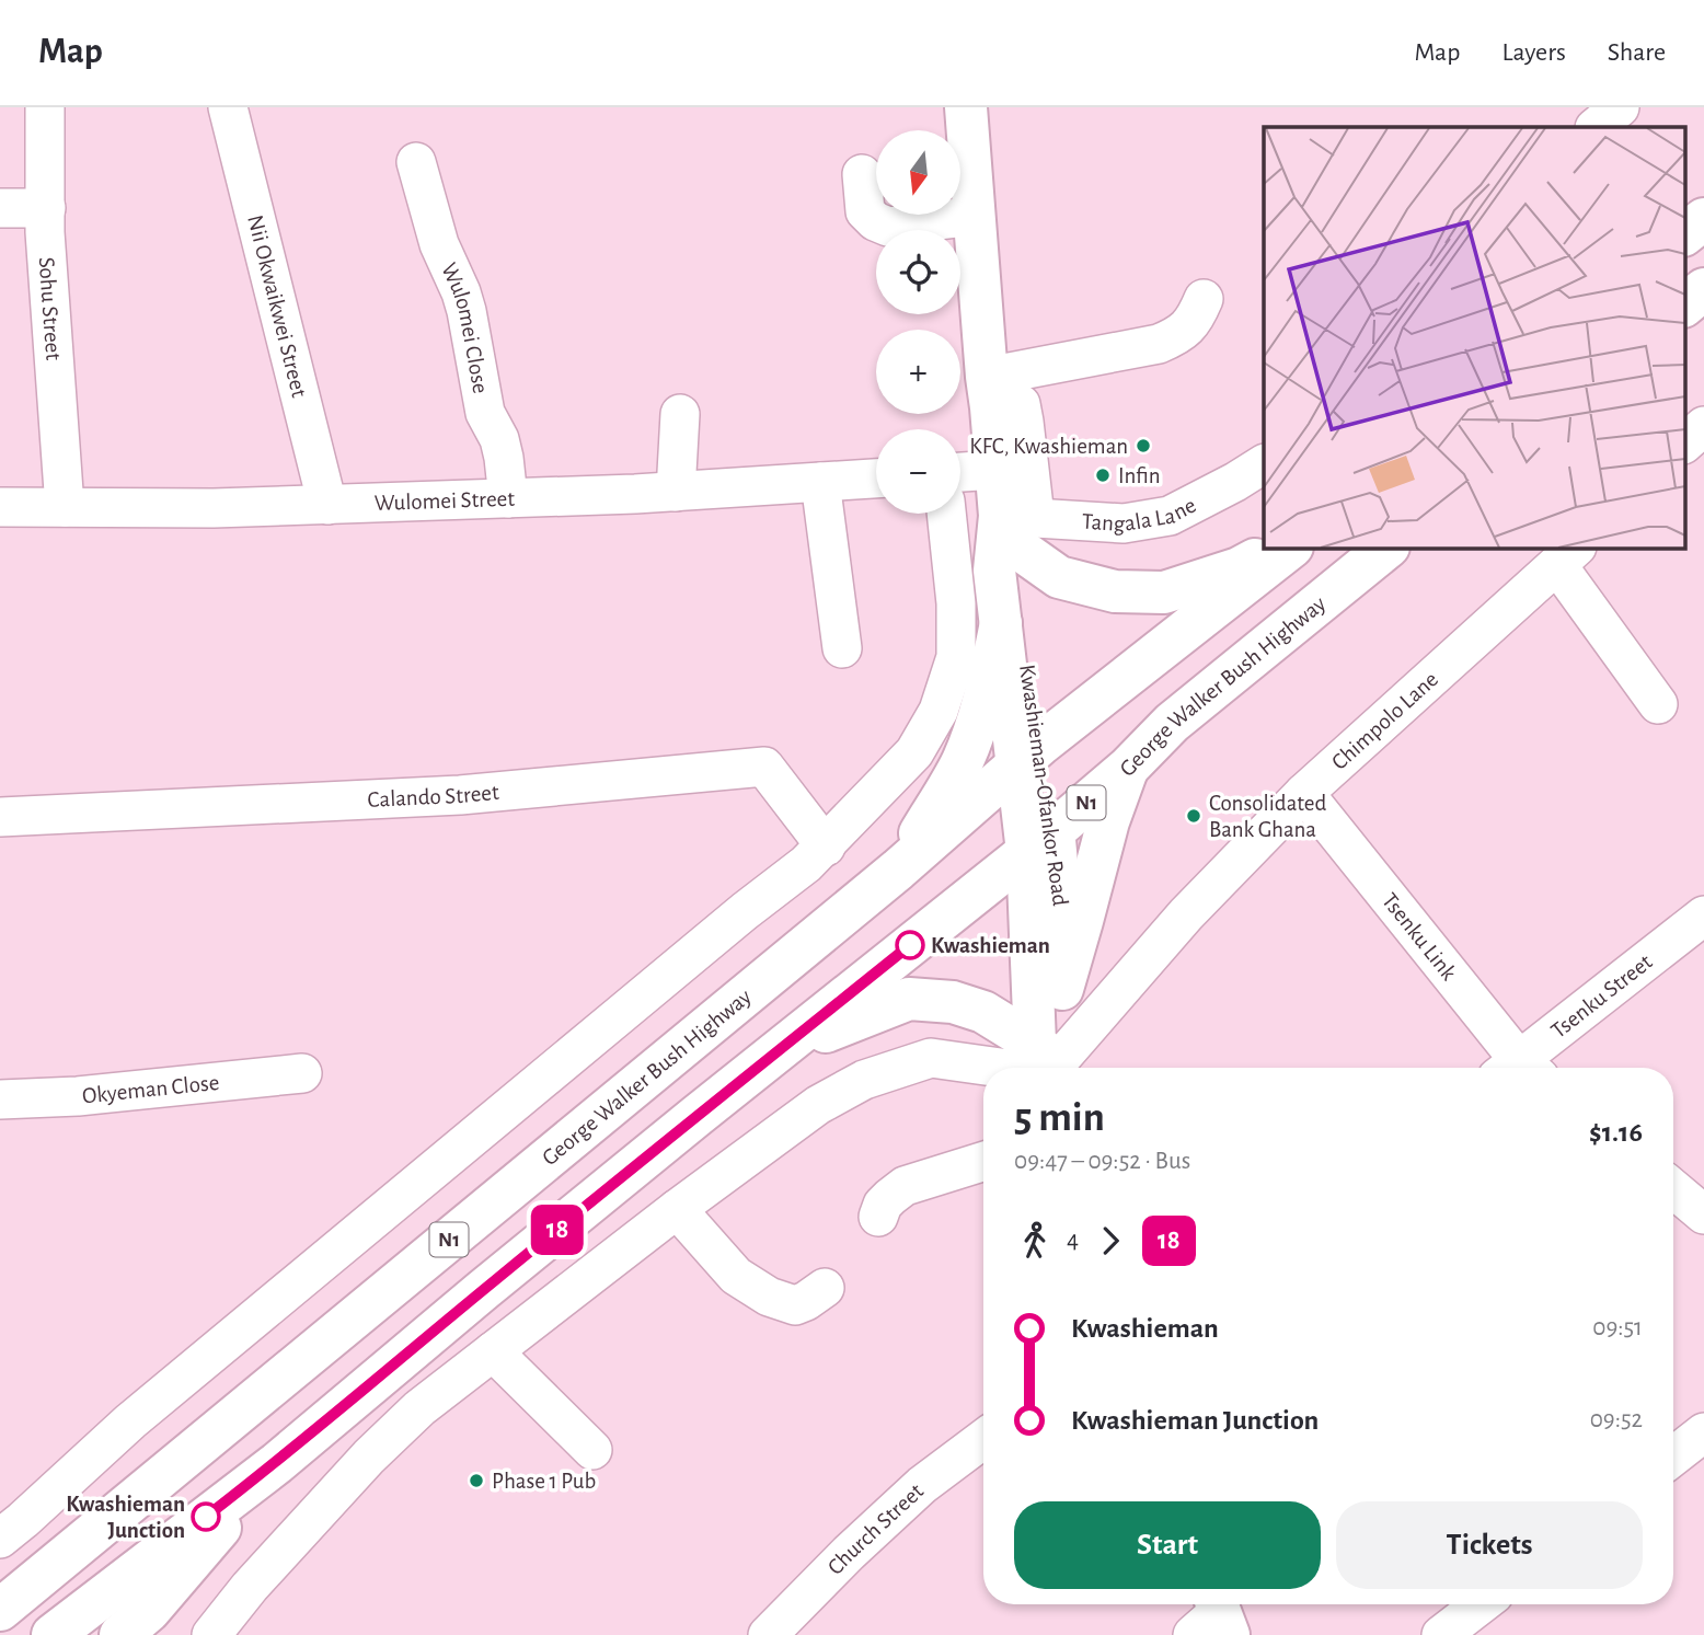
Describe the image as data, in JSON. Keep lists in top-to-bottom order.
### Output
{
  "streets": {
    "main road": ["George Walker Bush Highway", "Kwashieman-Ofankor Road", "N1"],
    "street": [
      "Nii Okwaikwei Street",
      "Sohu Street",
      "Wulomei Close",
      "Wulomei Street",
      "Tangala Lane",
      "Chimpolo Lane",
      "Calando Street",
      "Tsenku Link",
      "Tsenku Street",
      "Okyeman Close",
      "Church Street"
    ]
  },
  "crossings": [
    ["Nii Okwaikwei Street", "Wulomei Street"],
    ["Sohu Street", "Wulomei Street"],
    ["Wulomei Close", "Wulomei Street"],
    ["Tangala Lane", "Kwashieman-Ofankor Road"],
    ["George Walker Bush Highway", "Kwashieman-Ofankor Road"],
    ["Chimpolo Lane", "Kwashieman-Ofankor Road"],
    ["Chimpolo Lane", "Tsenku Link"]
  ],
  "places": [
    "KFC, Kwashieman",
    "Infin",
    "Consolidated Bank Ghana",
    "Kwashieman",
    "Phase 1 Pub",
    "Kwashieman Junction"
  ],
  "lines": ["bus line 18"],
  "north": "bottom",
  "page": {
    "header": "Map",
    "nav": ["Map", "Layers", "Share"],
    "on_map": "18",
    "map_buttons": ["+", "−"],
    "heading": ["5 min", "09:47 – 09:52 · Bus", "$1.16"],
    "legs": ["4", "18"],
    "list": [
      {
        "name": "Kwashieman",
        "value": "09:51"
      },
      {
        "name": "Kwashieman Junction",
        "value": "09:52"
      }
    ],
    "buttons": ["Start", "Tickets"]
  }
}
